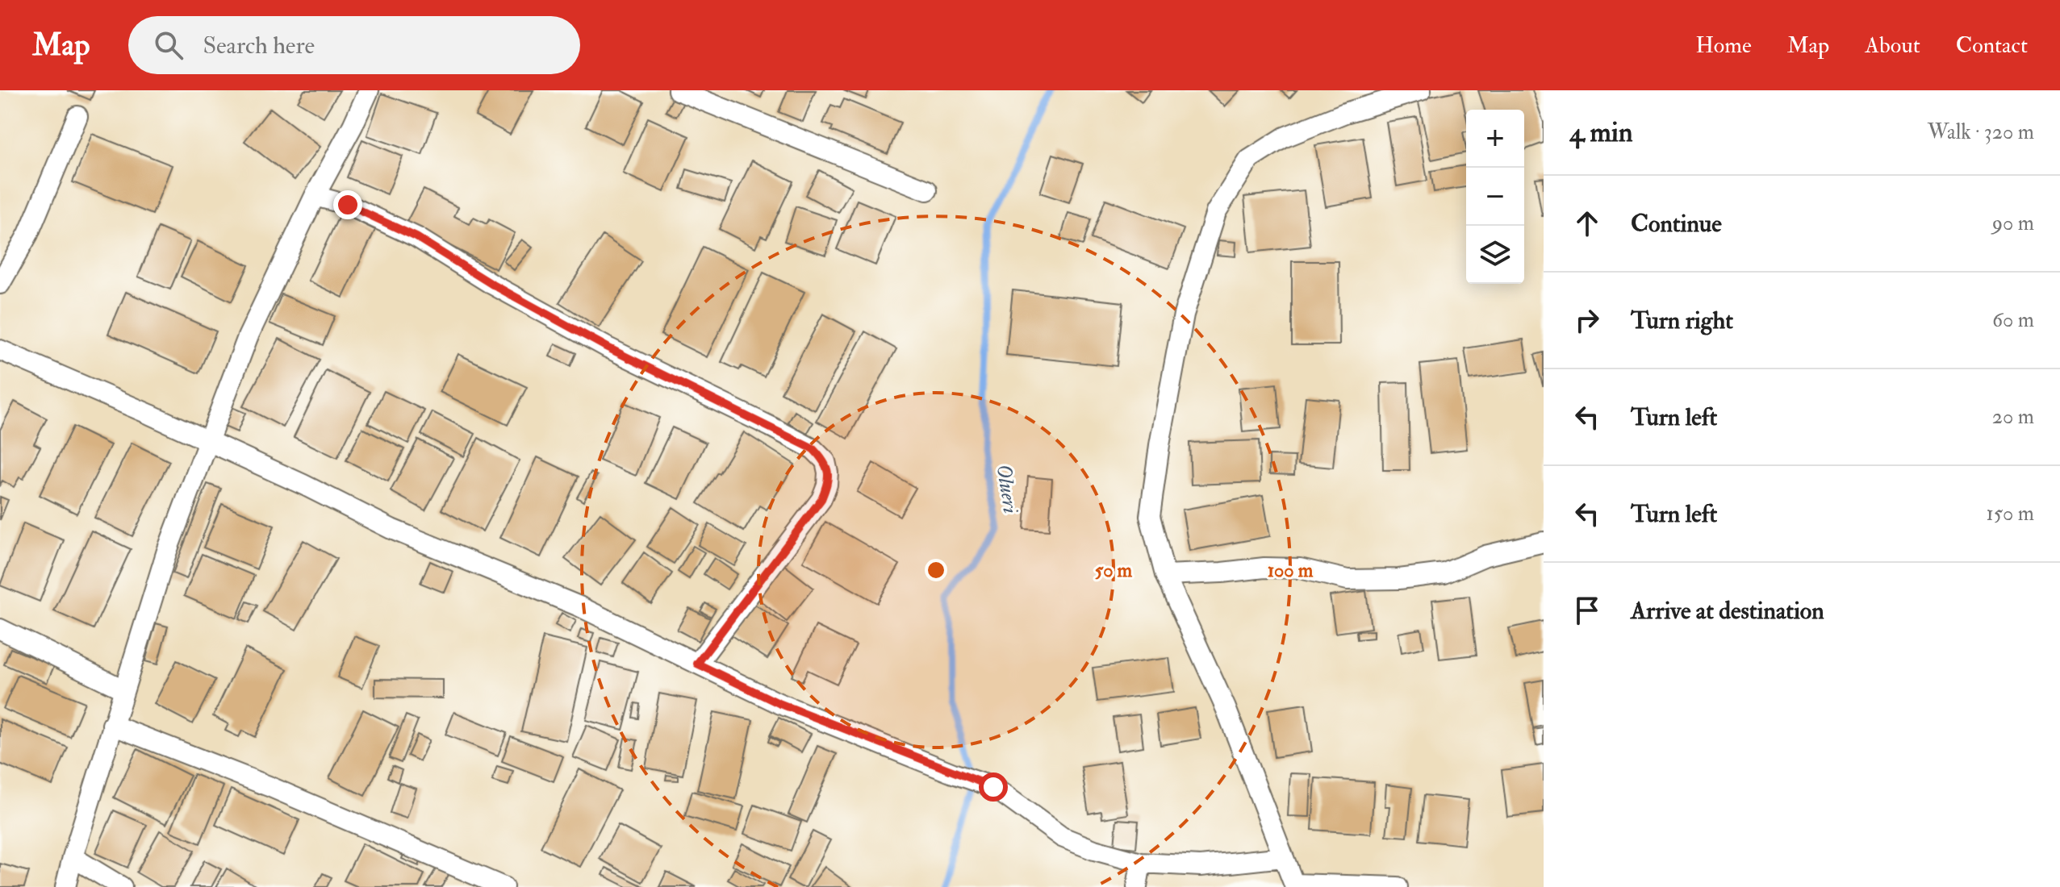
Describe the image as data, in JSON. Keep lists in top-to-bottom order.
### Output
{
  "water": ["Olueri"],
  "page": {
    "header": "Map",
    "search": "Search here",
    "nav": [
      "Home",
      "Map",
      "About",
      "Contact"
    ],
    "heading": ["4 min", "Walk · 320 m"],
    "map_buttons": ["+", "−"],
    "list": [
      ["Continue", "90 m"],
      ["Turn right", "60 m"],
      ["Turn left", "20 m"],
      ["Turn left", "150 m"],
      "Arrive at destination"
    ]
  },
  "rings": ["50 m", "100 m"]
}
